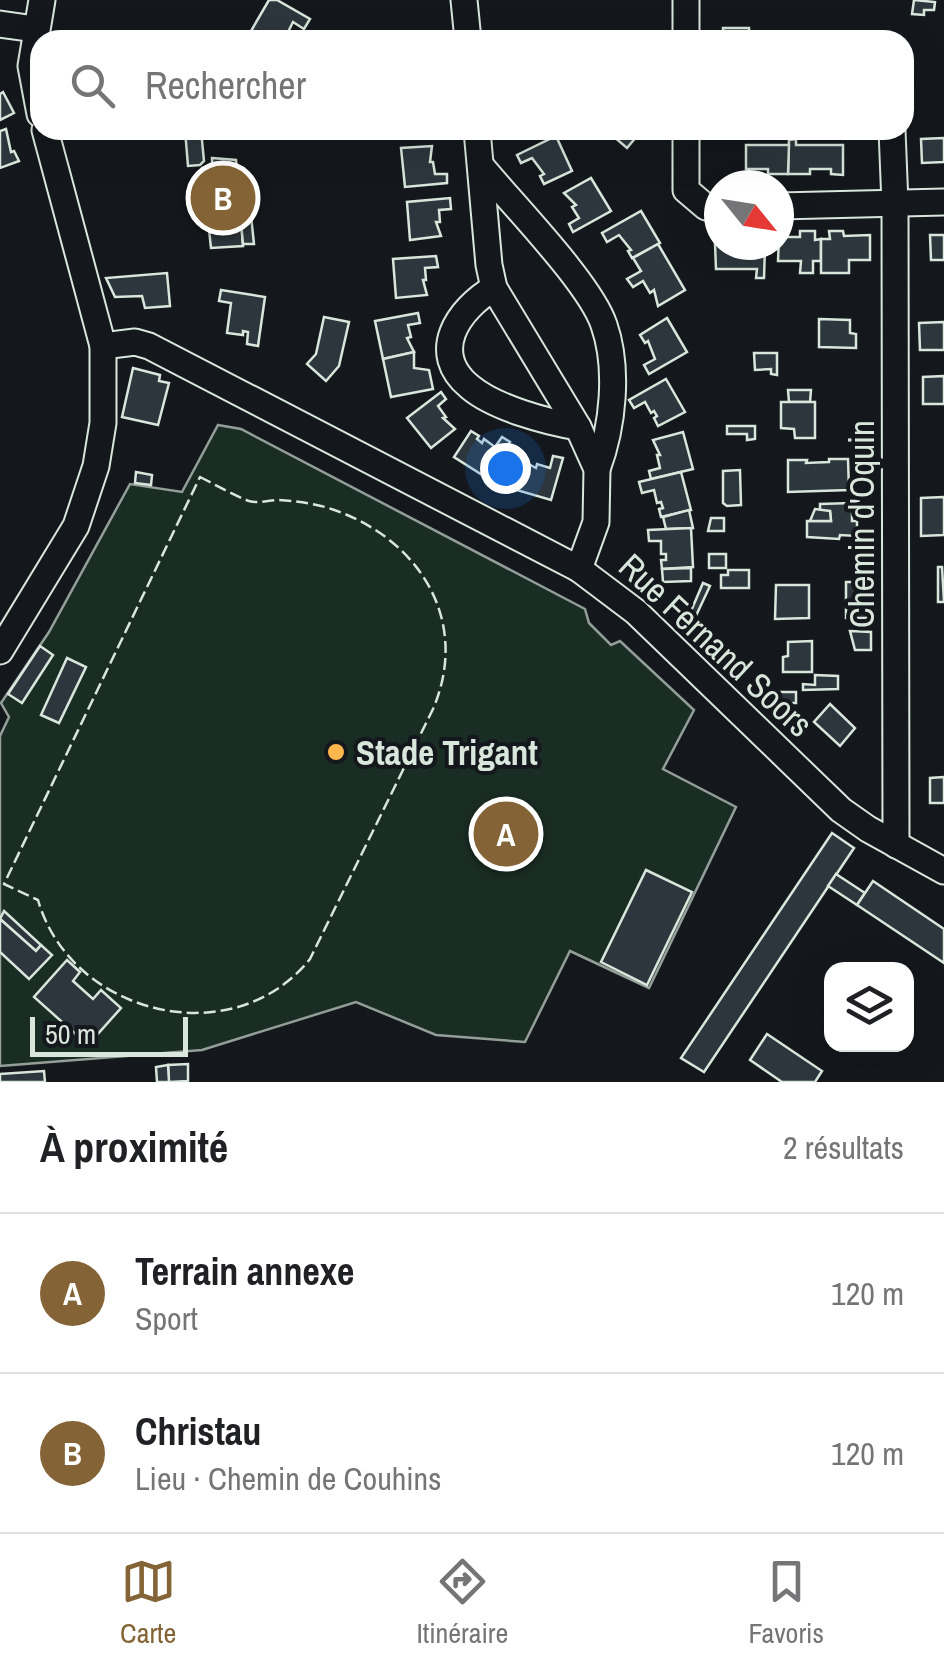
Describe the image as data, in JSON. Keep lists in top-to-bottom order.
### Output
{
  "streets": {
    "street": ["Chemin d'Oquin", "Rue Fernand Soors"]
  },
  "crossings": [
    ["Chemin d'Oquin", "Rue Fernand Soors"]
  ],
  "places": ["Stade Trigant"],
  "scale_bar": "50 m",
  "north": "bottom right",
  "page": {
    "search": "Rechercher",
    "pins": ["B", "A"],
    "scale": "50 m",
    "heading": ["À proximité", "2 résultats"],
    "list": [
      {
        "mark": "A",
        "name": "Terrain annexe",
        "note": "Sport",
        "value": "120 m"
      },
      {
        "mark": "B",
        "name": "Christau",
        "note": "Lieu · Chemin de Couhins",
        "value": "120 m"
      }
    ],
    "nav": ["Carte", "Itinéraire", "Favoris"]
  }
}
